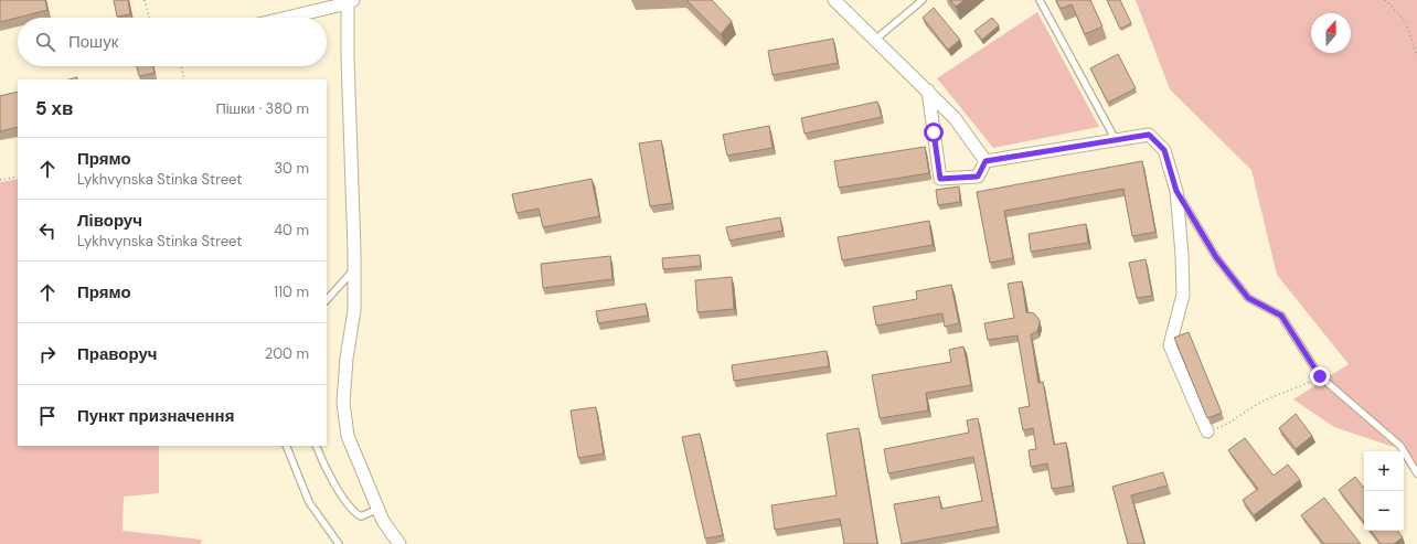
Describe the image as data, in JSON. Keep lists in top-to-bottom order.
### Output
{
  "north": "top",
  "page": {
    "search": "Пошук",
    "heading": ["5 хв", "Пішки · 380 m"],
    "list": [
      ["Прямо", "Lykhvynska Stinka Street", "30 m"],
      ["Ліворуч", "Lykhvynska Stinka Street", "40 m"],
      ["Прямо", "110 m"],
      ["Праворуч", "200 m"],
      "Пункт призначення"
    ],
    "map_buttons": ["+", "−"]
  }
}
